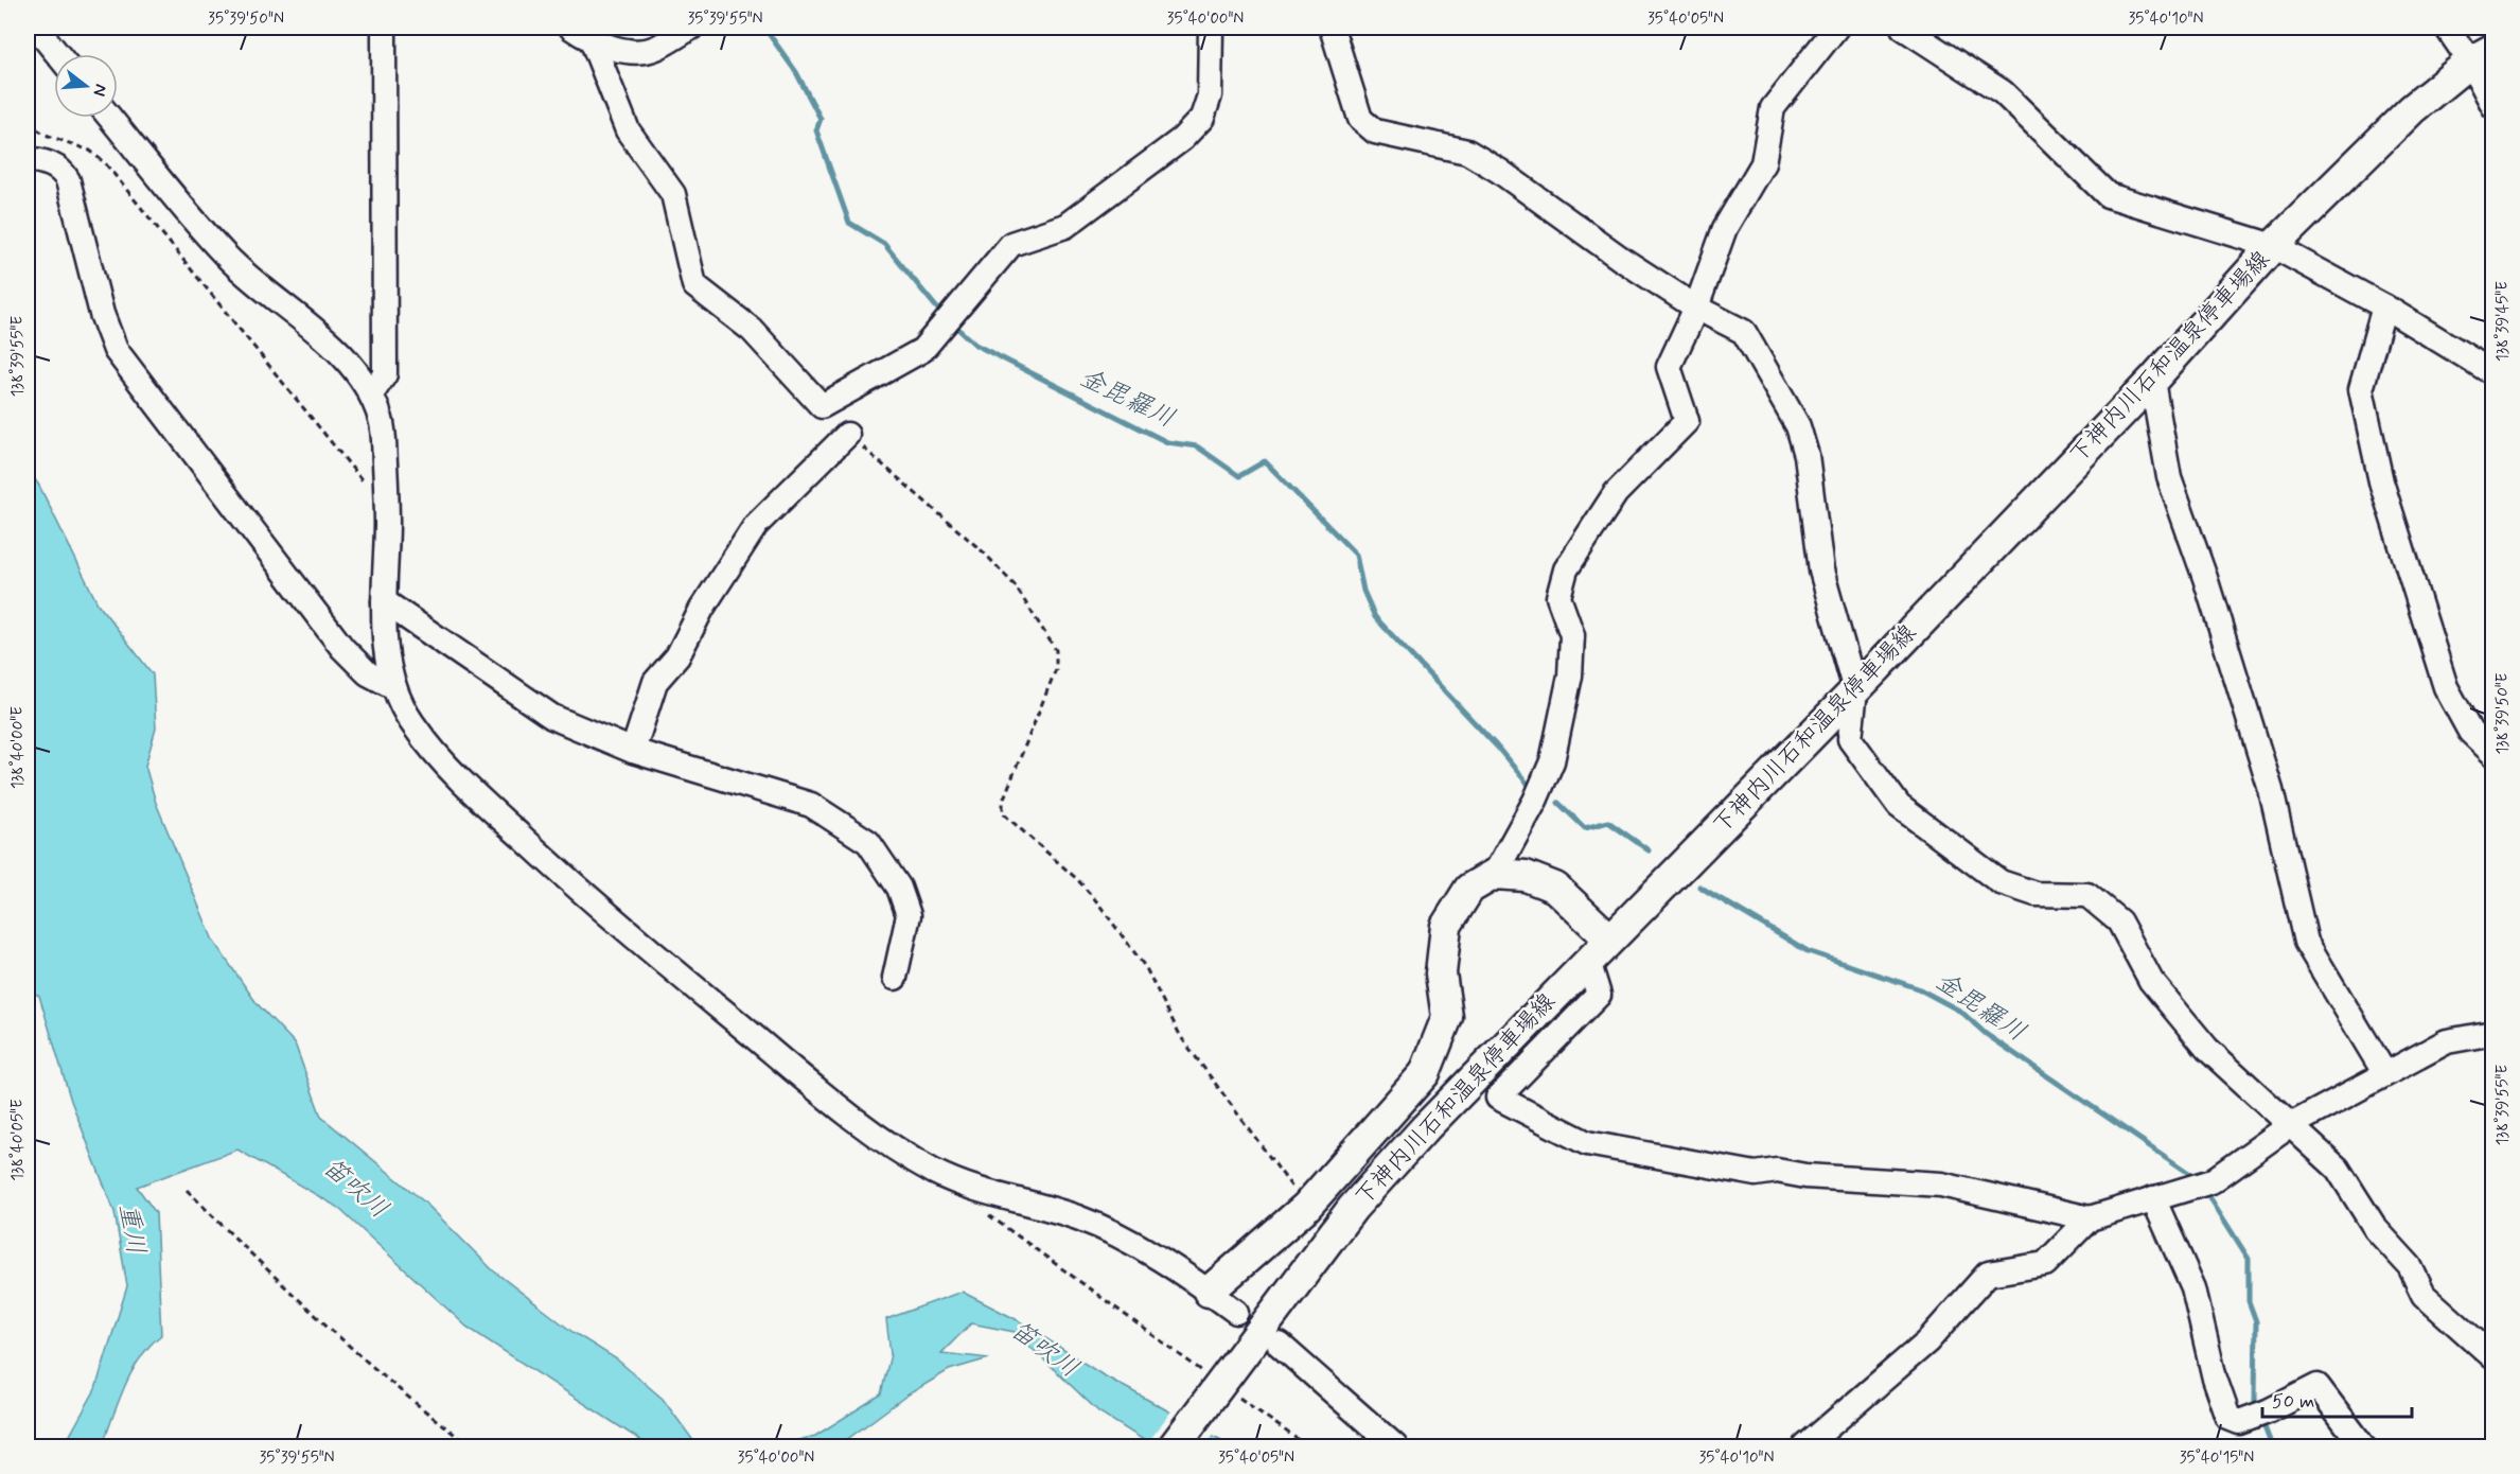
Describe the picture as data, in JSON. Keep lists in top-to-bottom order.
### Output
{
  "streets": {
    "main road": ["下神内川石和温泉停車場線"]
  },
  "water": ["金毘羅川", "笛吹川", "重川"],
  "scale_bar": "50 m",
  "north": "right",
  "coordinates": [
    "35°39'50\"N",
    "35°39'55\"N",
    "35°40'00\"N",
    "35°40'05\"N",
    "35°40'10\"N",
    "138°39'45\"E",
    "138°39'55\"E",
    "138°39'50\"E",
    "138°40'00\"E",
    "138°40'05\"E",
    "35°40'15\"N"
  ]
}
